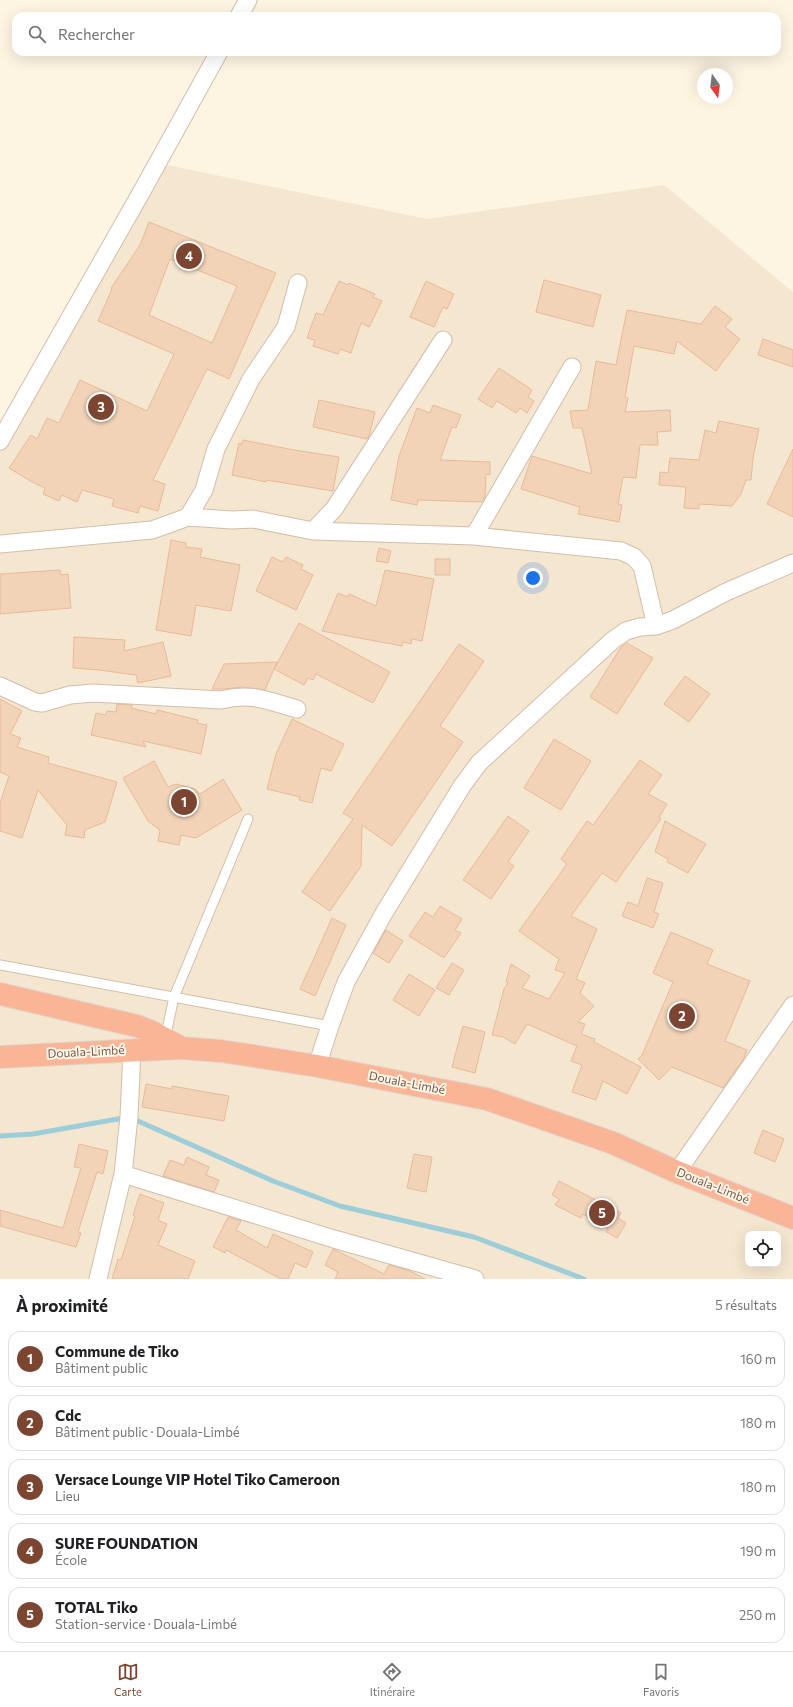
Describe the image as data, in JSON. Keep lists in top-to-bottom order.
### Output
{
  "streets": {
    "highway": ["Douala-Limbé"]
  },
  "north": "bottom",
  "page": {
    "search": "Rechercher",
    "pins": [
      "4",
      "3",
      "1",
      "2",
      "5"
    ],
    "heading": ["À proximité", "5 résultats"],
    "list": [
      {
        "mark": "1",
        "name": "Commune de Tiko",
        "note": "Bâtiment public",
        "value": "160 m"
      },
      {
        "mark": "2",
        "name": "Cdc",
        "note": "Bâtiment public · Douala-Limbé",
        "value": "180 m"
      },
      {
        "mark": "3",
        "name": "Versace Lounge VIP Hotel Tiko Cameroon",
        "note": "Lieu",
        "value": "180 m"
      },
      {
        "mark": "4",
        "name": "SURE FOUNDATION",
        "note": "École",
        "value": "190 m"
      },
      {
        "mark": "5",
        "name": "TOTAL Tiko",
        "note": "Station-service · Douala-Limbé",
        "value": "250 m"
      }
    ],
    "nav": ["Carte", "Itinéraire", "Favoris"]
  }
}
